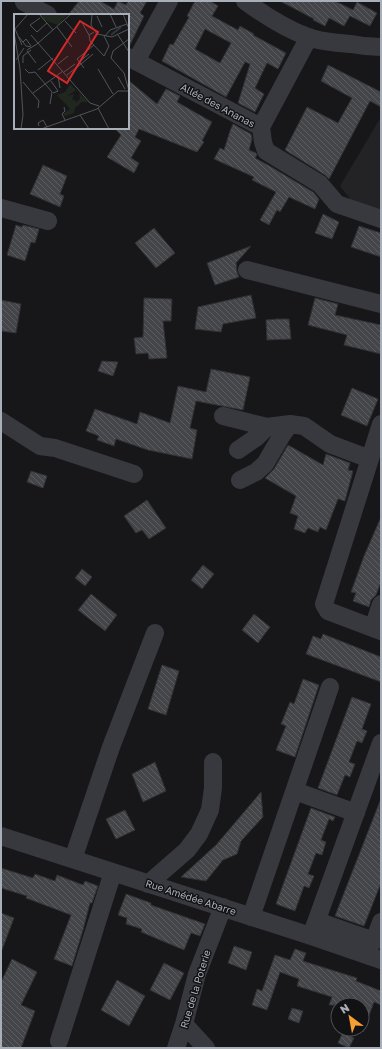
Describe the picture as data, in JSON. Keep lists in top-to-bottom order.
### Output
{
  "streets": {
    "street": ["Allée des Ananas", "Rue Amédée Abarre", "Rue de la Poterie"]
  },
  "crossings": [
    ["Rue Amédée Abarre", "Rue de la Poterie"]
  ],
  "north": "top left"
}
